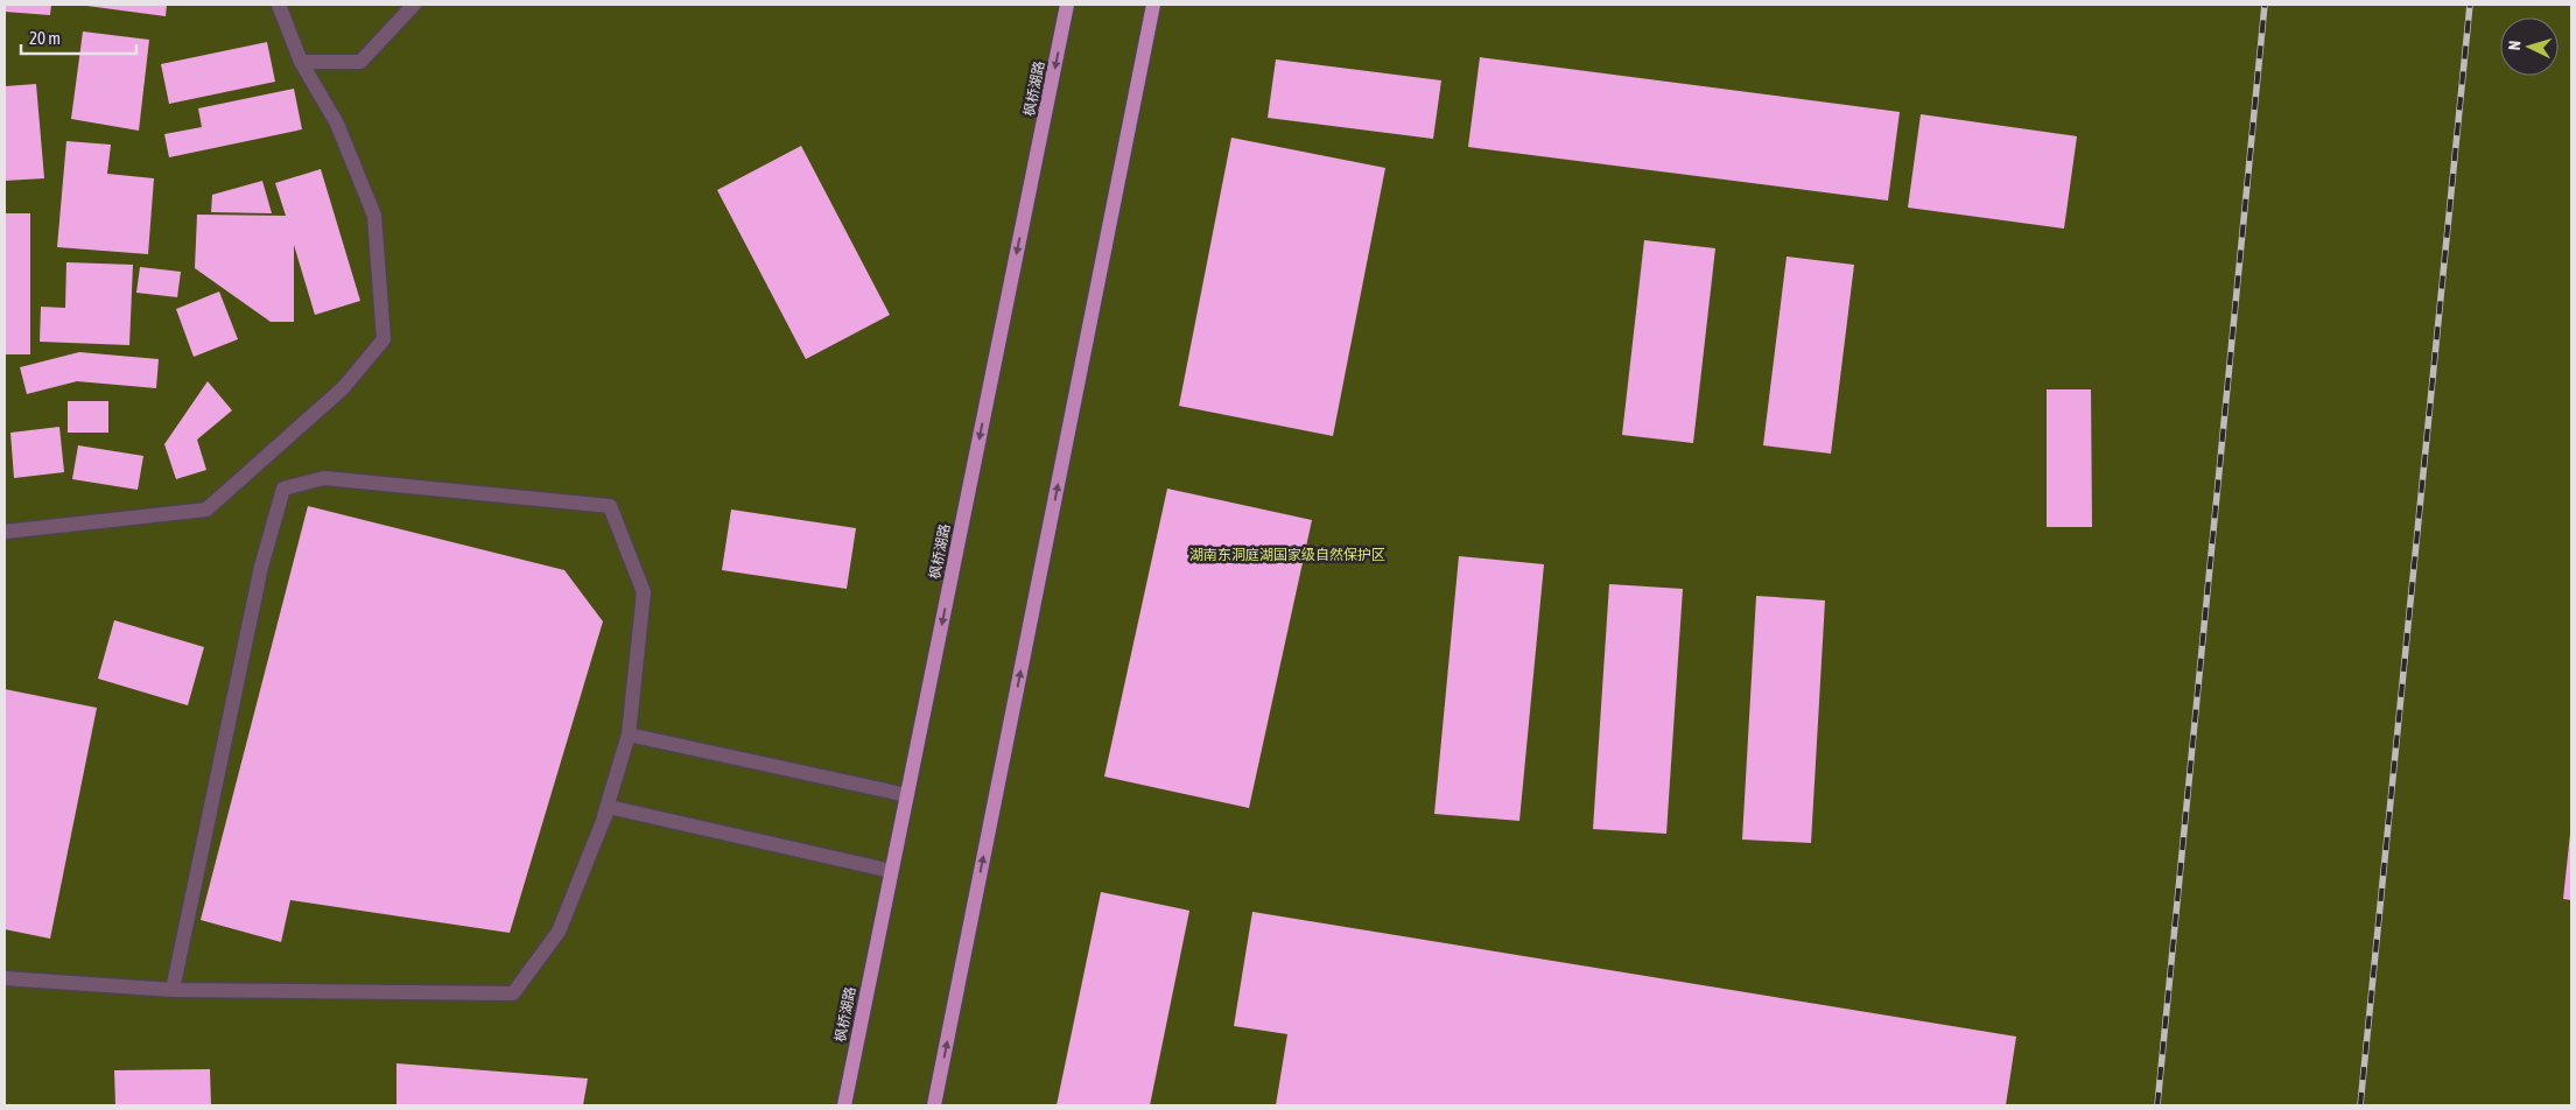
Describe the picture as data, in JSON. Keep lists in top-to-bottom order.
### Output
{
  "streets": {
    "main road": ["枫桥湖路"]
  },
  "parks": ["湖南东洞庭湖国家级自然保护区"],
  "scale_bar": "20 m",
  "north": "left"
}
